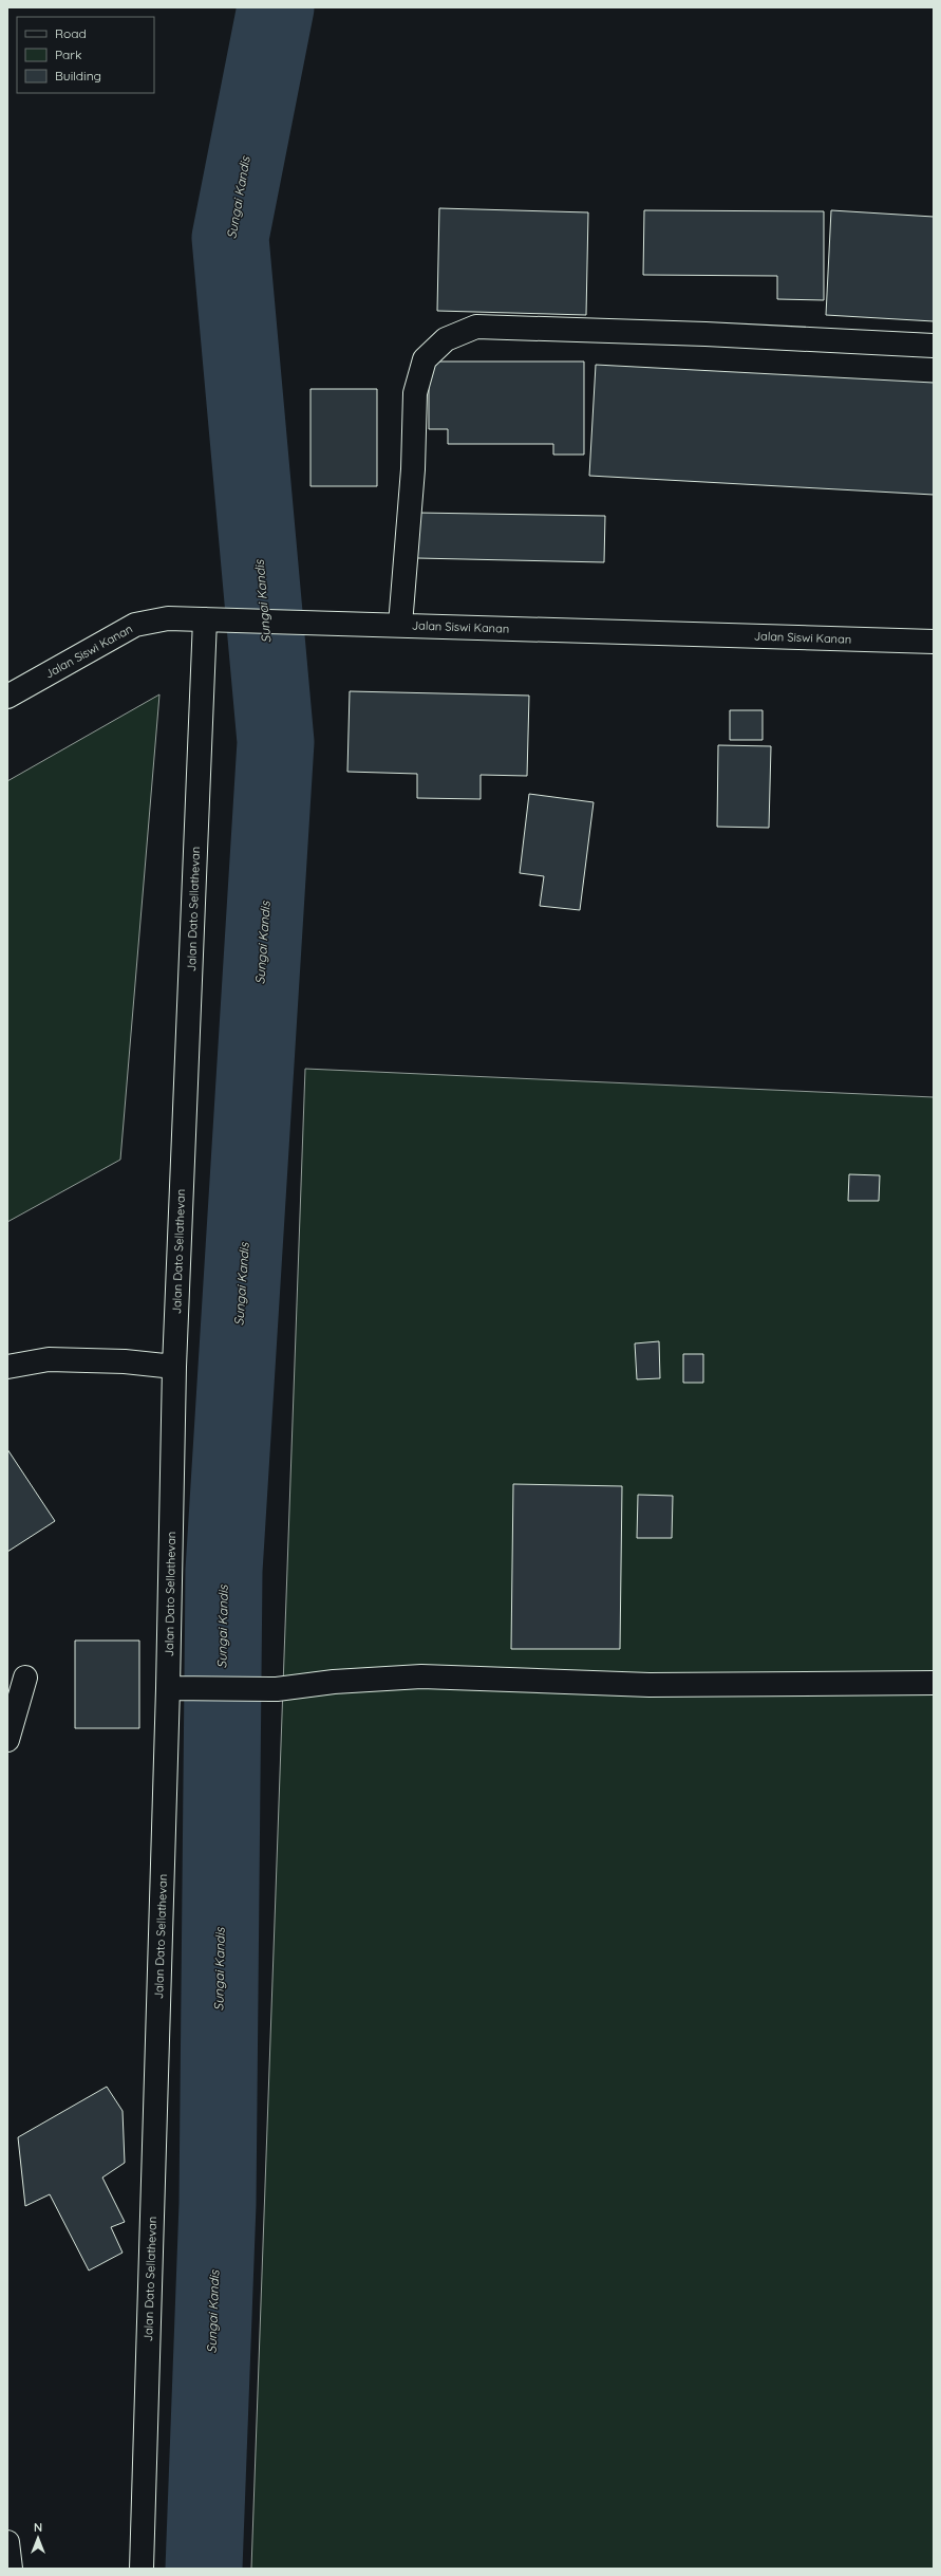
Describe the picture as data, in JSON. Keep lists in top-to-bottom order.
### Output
{
  "streets": {
    "street": ["Jalan Siswi Kanan", "Jalan Dato Sellathevan"]
  },
  "crossings": [
    ["Jalan Siswi Kanan", "Jalan Dato Sellathevan"]
  ],
  "water": ["Sungai Kandis"],
  "legend": ["Road", "Park", "Building"],
  "north": "top"
}
